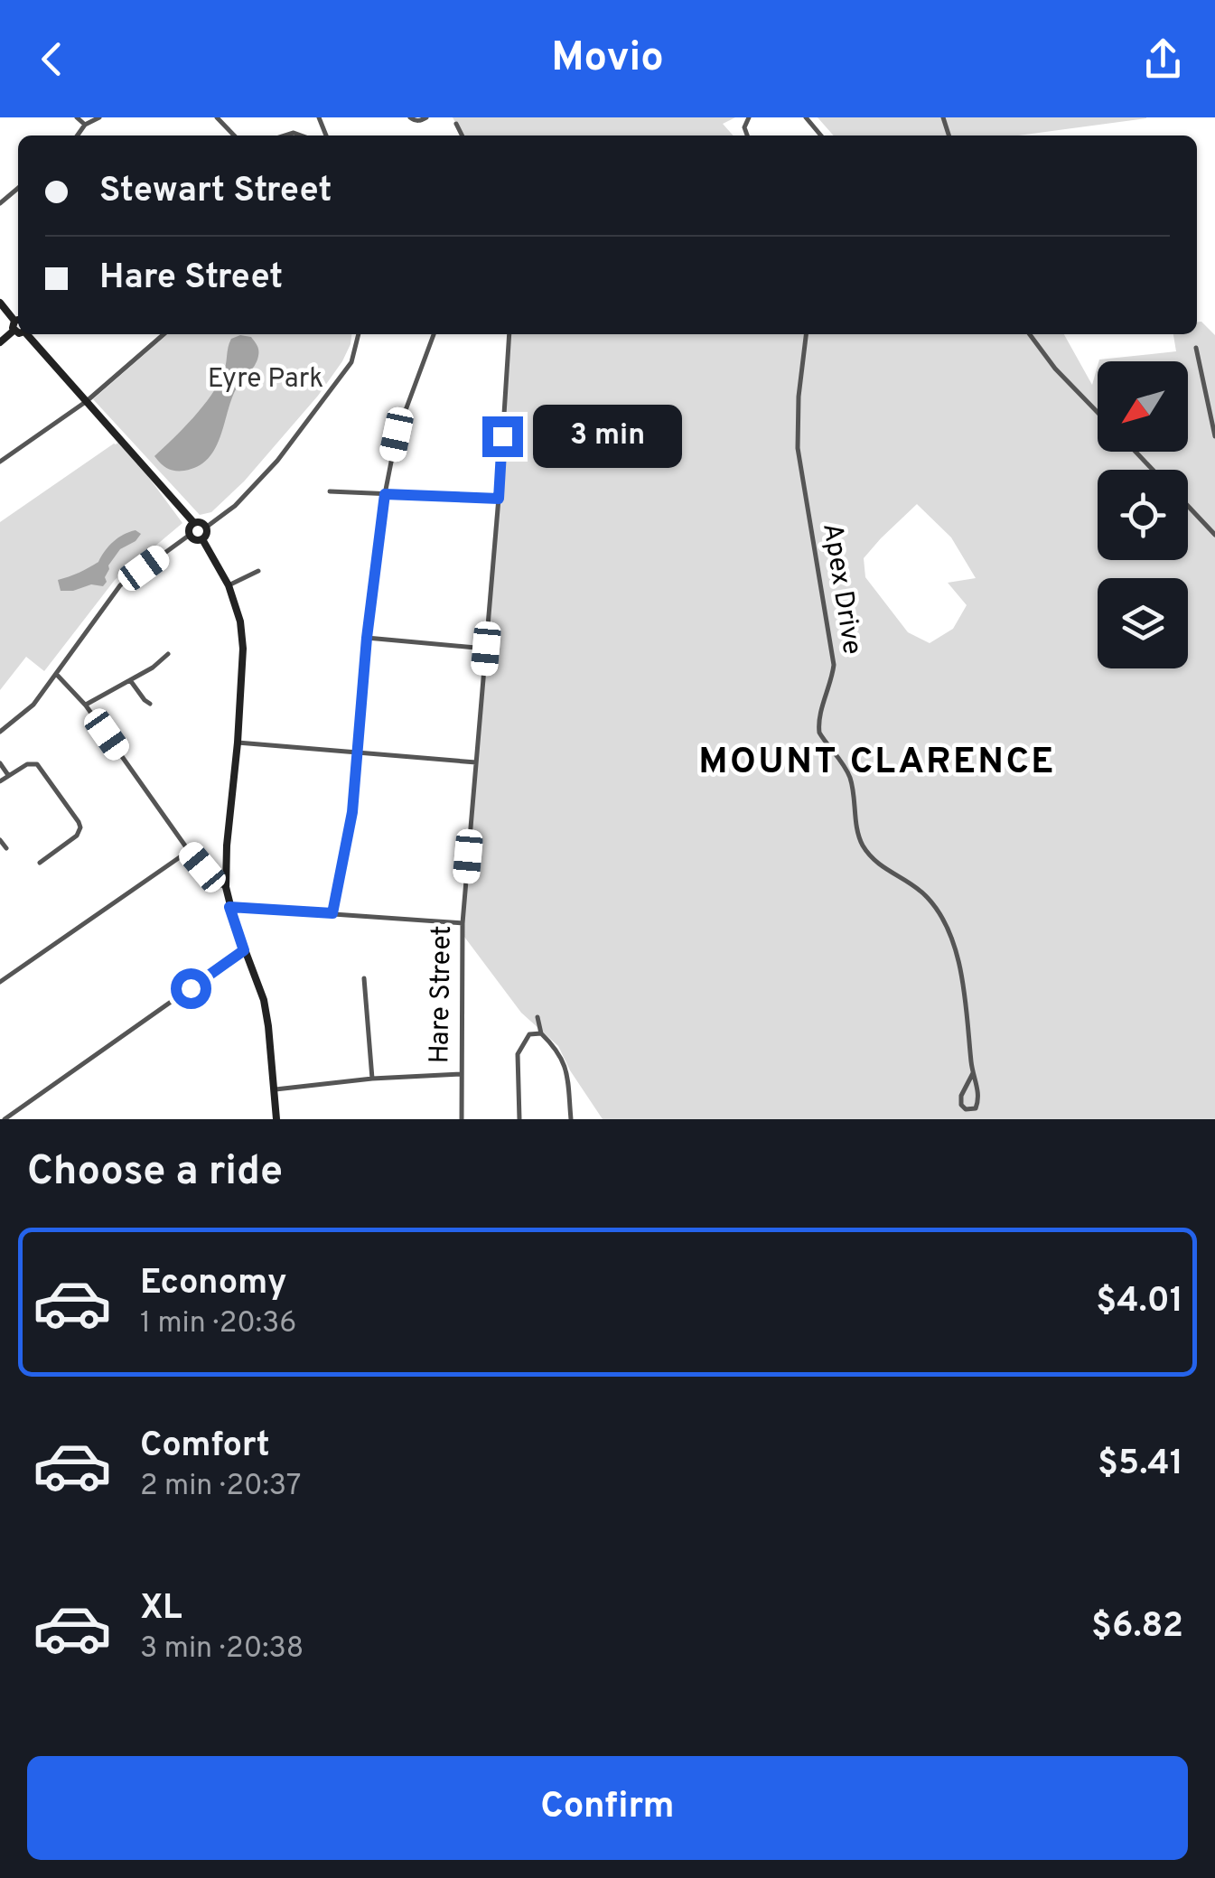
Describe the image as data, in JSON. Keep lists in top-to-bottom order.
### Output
{
  "streets": {
    "street": ["Apex Drive", "Hare Street"]
  },
  "districts": ["MOUNT CLARENCE"],
  "parks": ["Eyre Park"],
  "north": "bottom left",
  "page": {
    "header": "Movio",
    "banner": ["Stewart Street", "Hare Street"],
    "bubble": "3 min",
    "heading": "Choose a ride",
    "list": [
      {
        "name": "Economy",
        "note": "1 min · 20:36",
        "value": "$4.01"
      },
      {
        "name": "Comfort",
        "note": "2 min · 20:37",
        "value": "$5.41"
      },
      {
        "name": "XL",
        "note": "3 min · 20:38",
        "value": "$6.82"
      }
    ],
    "buttons": "Confirm"
  }
}
